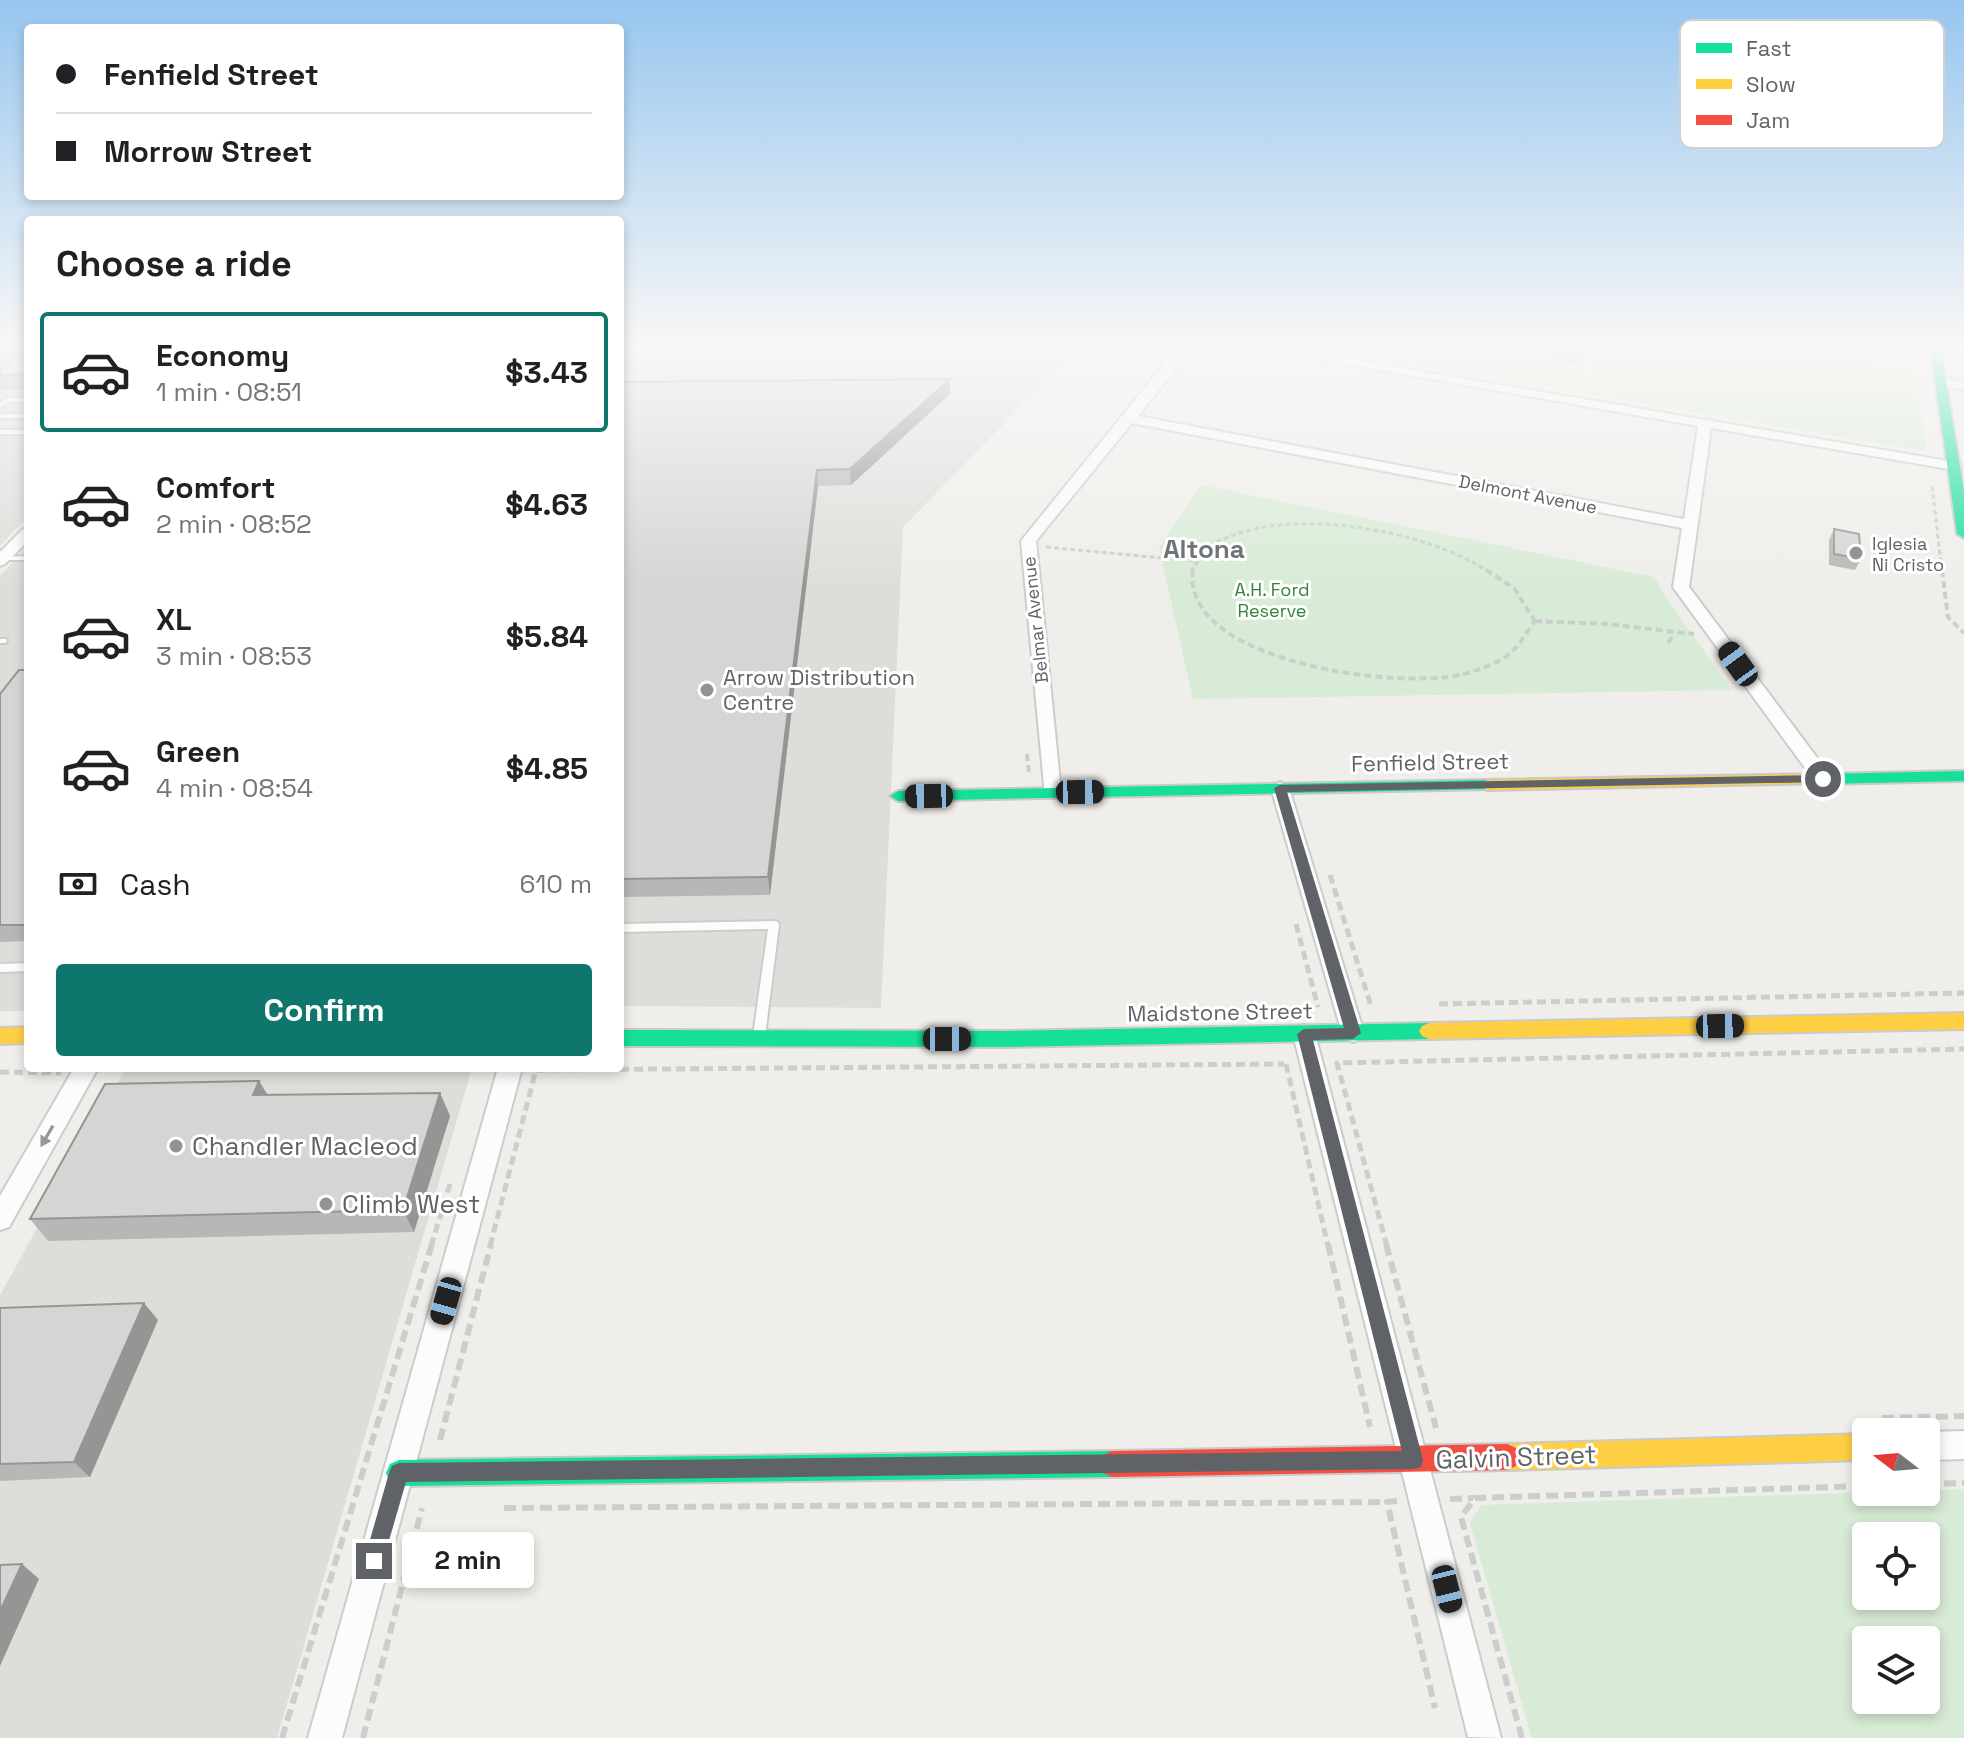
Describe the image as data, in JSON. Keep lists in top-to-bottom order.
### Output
{
  "streets": {
    "street": [
      "Delmont Avenue",
      "Belmar Avenue",
      "Fenfield Street",
      "Maidstone Street",
      "Galvin Street"
    ]
  },
  "crossings": [
    ["Belmar Avenue", "Fenfield Street"]
  ],
  "districts": ["Altona"],
  "parks": ["A.H. Ford Reserve"],
  "places": [
    "Iglesia Ni Cristo",
    "Arrow Distribution Centre",
    "Chandler Macleod",
    "Climb West"
  ],
  "legend": ["Fast", "Slow", "Jam"],
  "north": "left",
  "page": {
    "banner": ["Fenfield Street", "Morrow Street"],
    "heading": "Choose a ride",
    "list": [
      {
        "name": "Economy",
        "note": "1 min · 08:51",
        "value": "$3.43"
      },
      {
        "name": "Comfort",
        "note": "2 min · 08:52",
        "value": "$4.63"
      },
      {
        "name": "XL",
        "note": "3 min · 08:53",
        "value": "$5.84"
      },
      {
        "name": "Green",
        "note": "4 min · 08:54",
        "value": "$4.85"
      }
    ],
    "pay": ["Cash", "610 m"],
    "buttons": "Confirm",
    "bubble": "2 min"
  }
}
